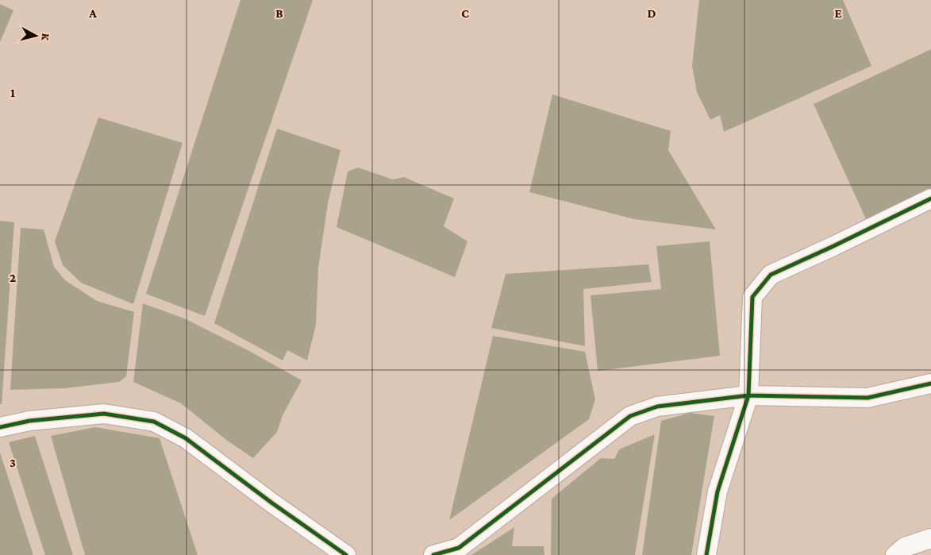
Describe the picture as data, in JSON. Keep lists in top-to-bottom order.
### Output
{
  "north": "right",
  "grid": {
    "columns": [
      "A",
      "B",
      "C",
      "D",
      "E"
    ],
    "rows": ["1", "2", "3"]
  }
}
